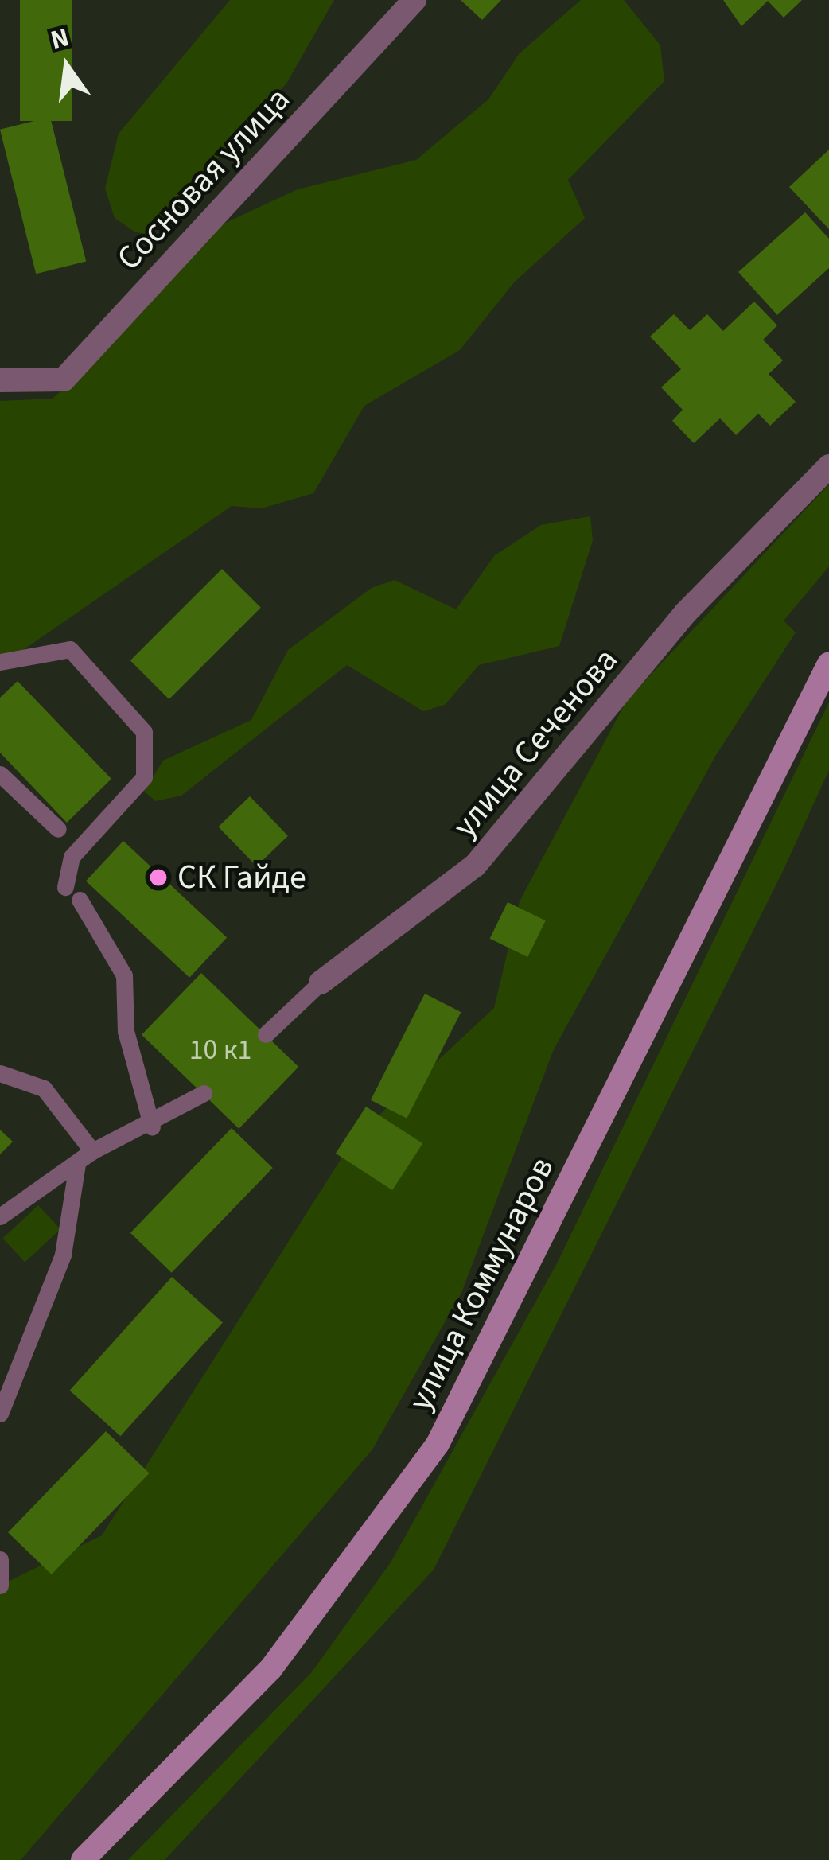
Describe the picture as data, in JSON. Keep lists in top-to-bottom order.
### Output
{
  "streets": {
    "main road": ["улица Коммунаров"],
    "street": ["Сосновая улица", "улица Сеченова"]
  },
  "places": ["СК Гайде"],
  "house_numbers": ["10 к1"],
  "north": "top"
}
